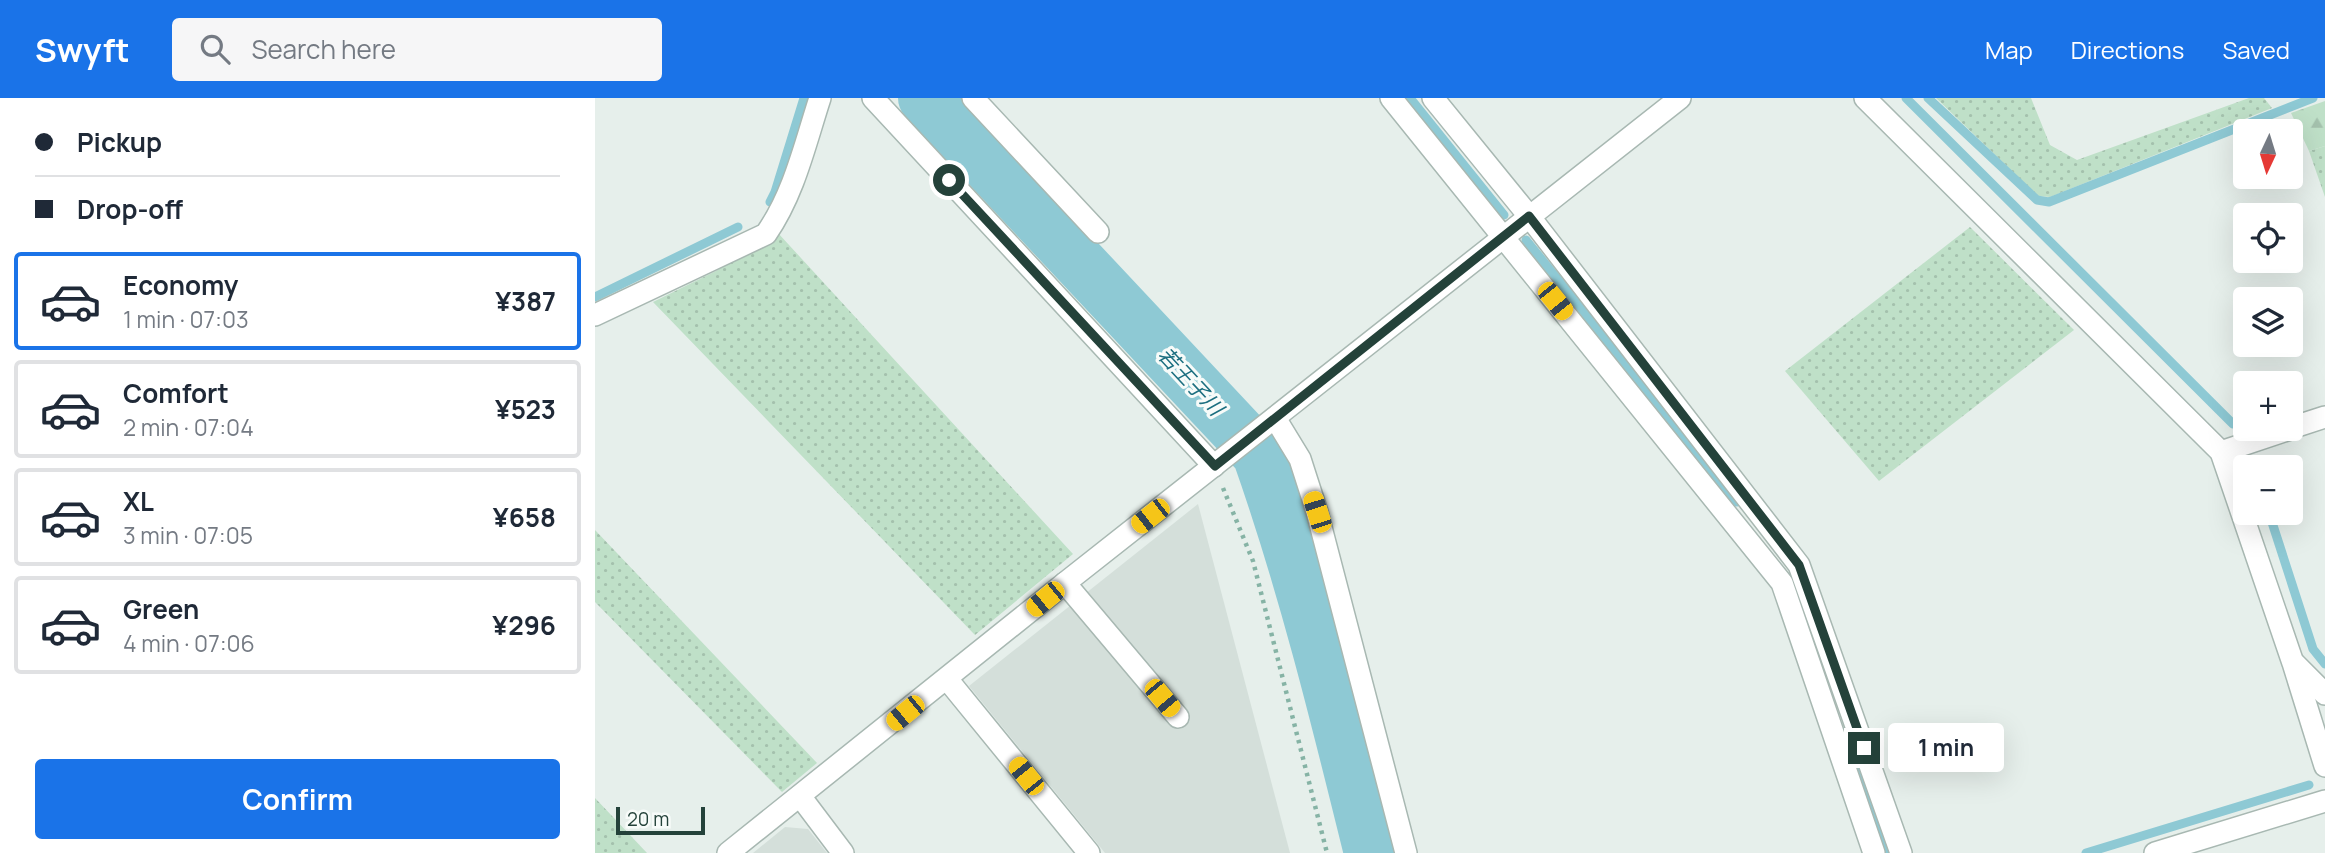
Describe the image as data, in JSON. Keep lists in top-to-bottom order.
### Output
{
  "water": ["若王子川"],
  "scale_bar": "20 m",
  "north": "bottom",
  "page": {
    "header": "Swyft",
    "search": "Search here",
    "nav": ["Map", "Directions", "Saved"],
    "banner": ["Pickup", "Drop-off"],
    "map_buttons": ["+", "−"],
    "list": [
      {
        "name": "Economy",
        "note": "1 min · 07:03",
        "value": "¥387"
      },
      {
        "name": "Comfort",
        "note": "2 min · 07:04",
        "value": "¥523"
      },
      {
        "name": "XL",
        "note": "3 min · 07:05",
        "value": "¥658"
      },
      {
        "name": "Green",
        "note": "4 min · 07:06",
        "value": "¥296"
      }
    ],
    "bubble": "1 min",
    "buttons": "Confirm",
    "scale": "20 m"
  }
}
